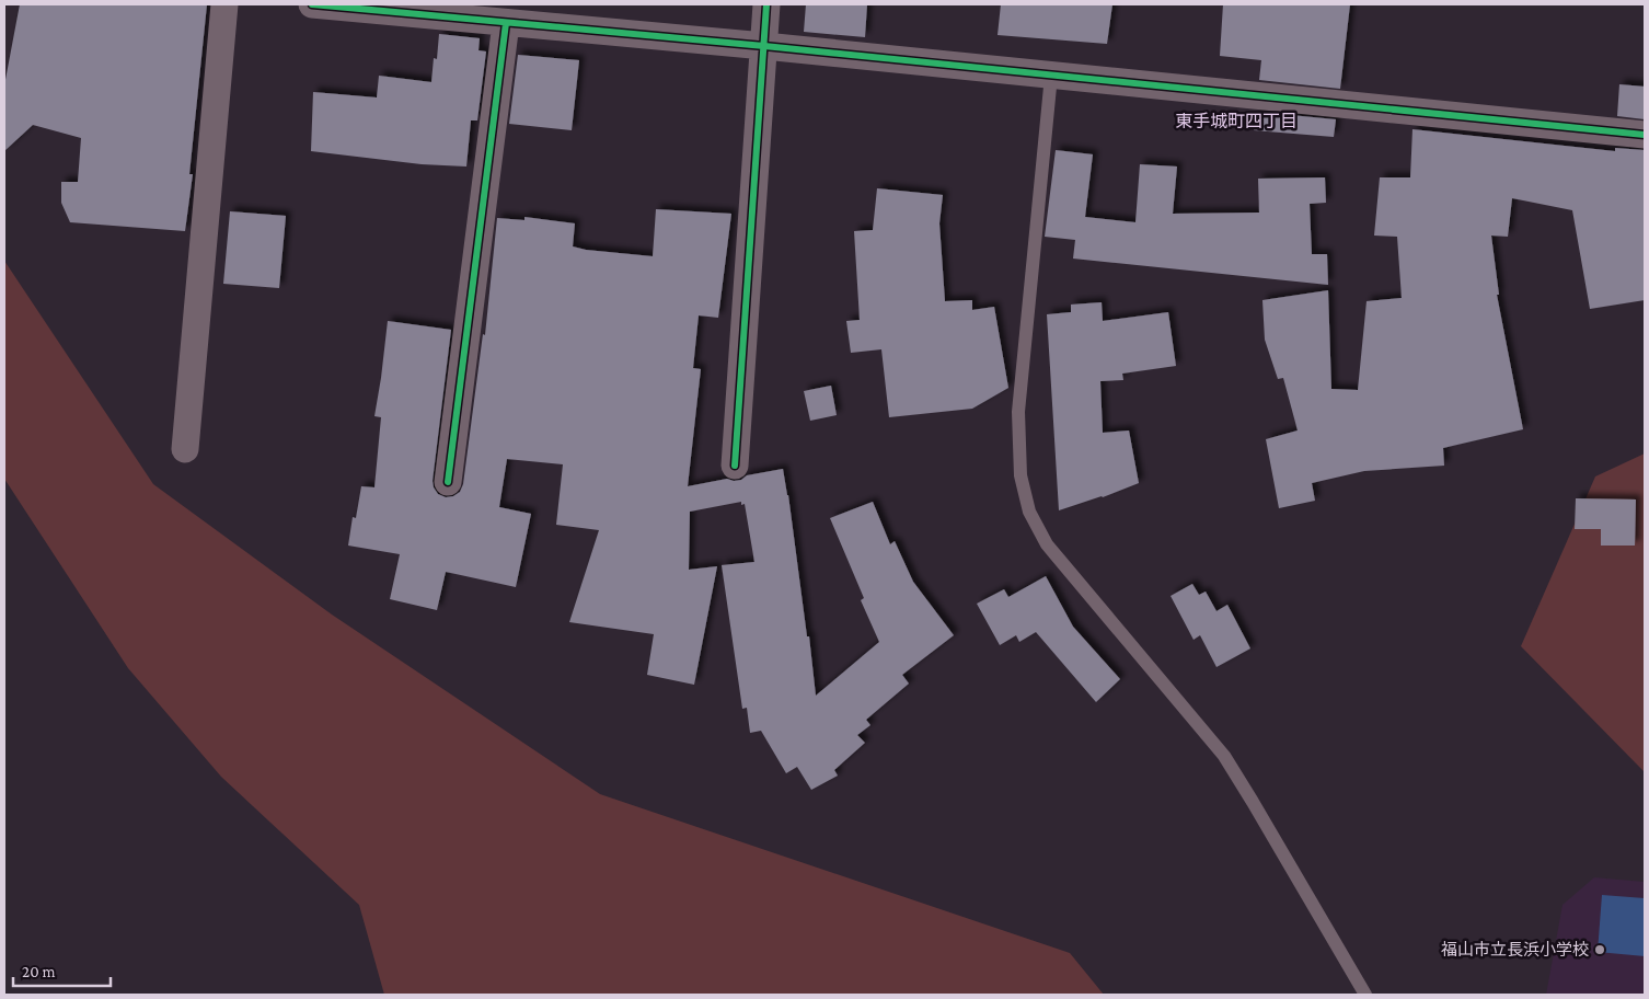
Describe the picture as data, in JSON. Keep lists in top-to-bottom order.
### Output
{
  "districts": ["東手城町四丁目"],
  "places": ["福山市立長浜小学校"],
  "scale_bar": "20 m"
}
